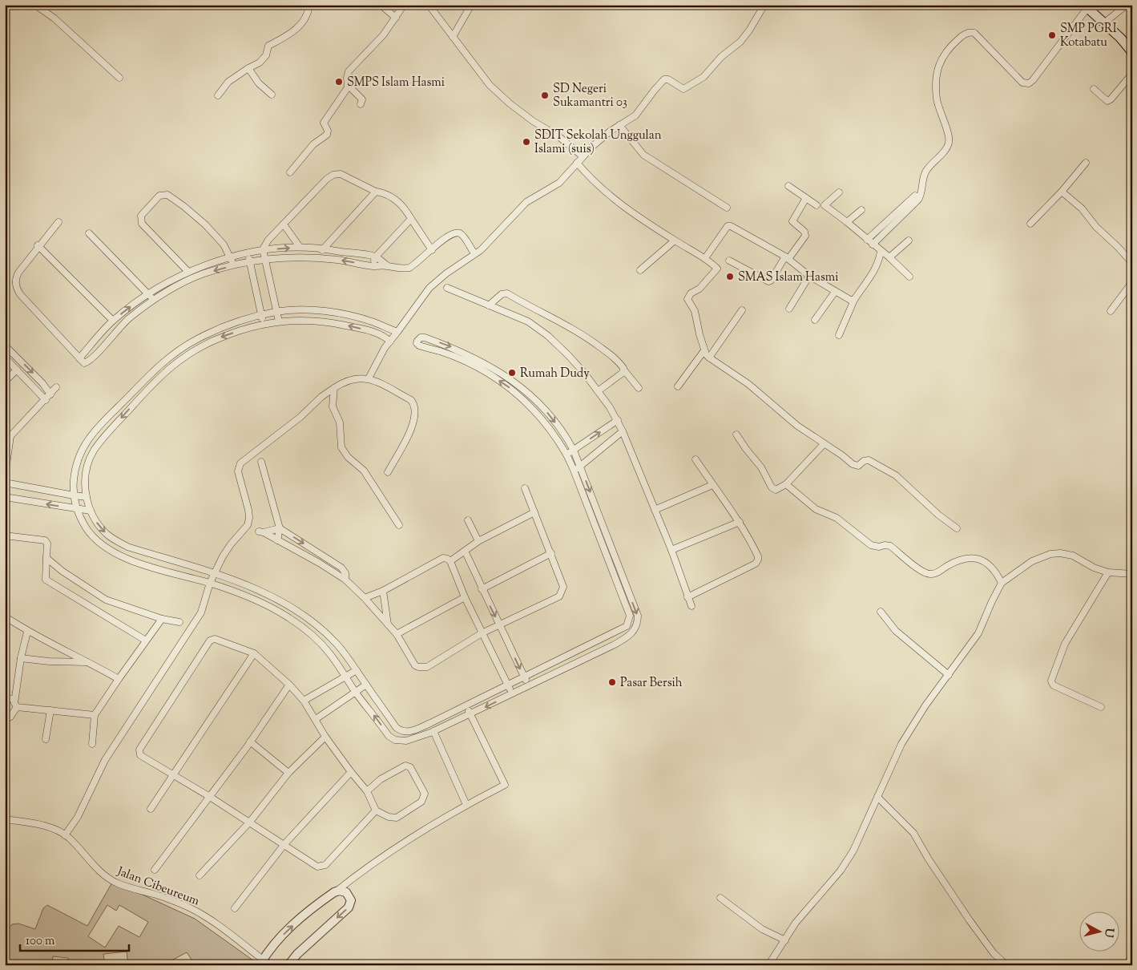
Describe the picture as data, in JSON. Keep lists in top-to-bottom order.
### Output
{
  "streets": {
    "street": ["Jalan Cibeureum"]
  },
  "places": [
    "SMP PGRI Kotabatu",
    "SMPS Islam Hasmi",
    "SD Negeri Sukamantri 03",
    "SDIT Sekolah Unggulan Islami (suis)",
    "SMAS Islam Hasmi",
    "Rumah Dudy",
    "Pasar Bersih"
  ],
  "scale_bar": "100 m",
  "north": "right"
}
